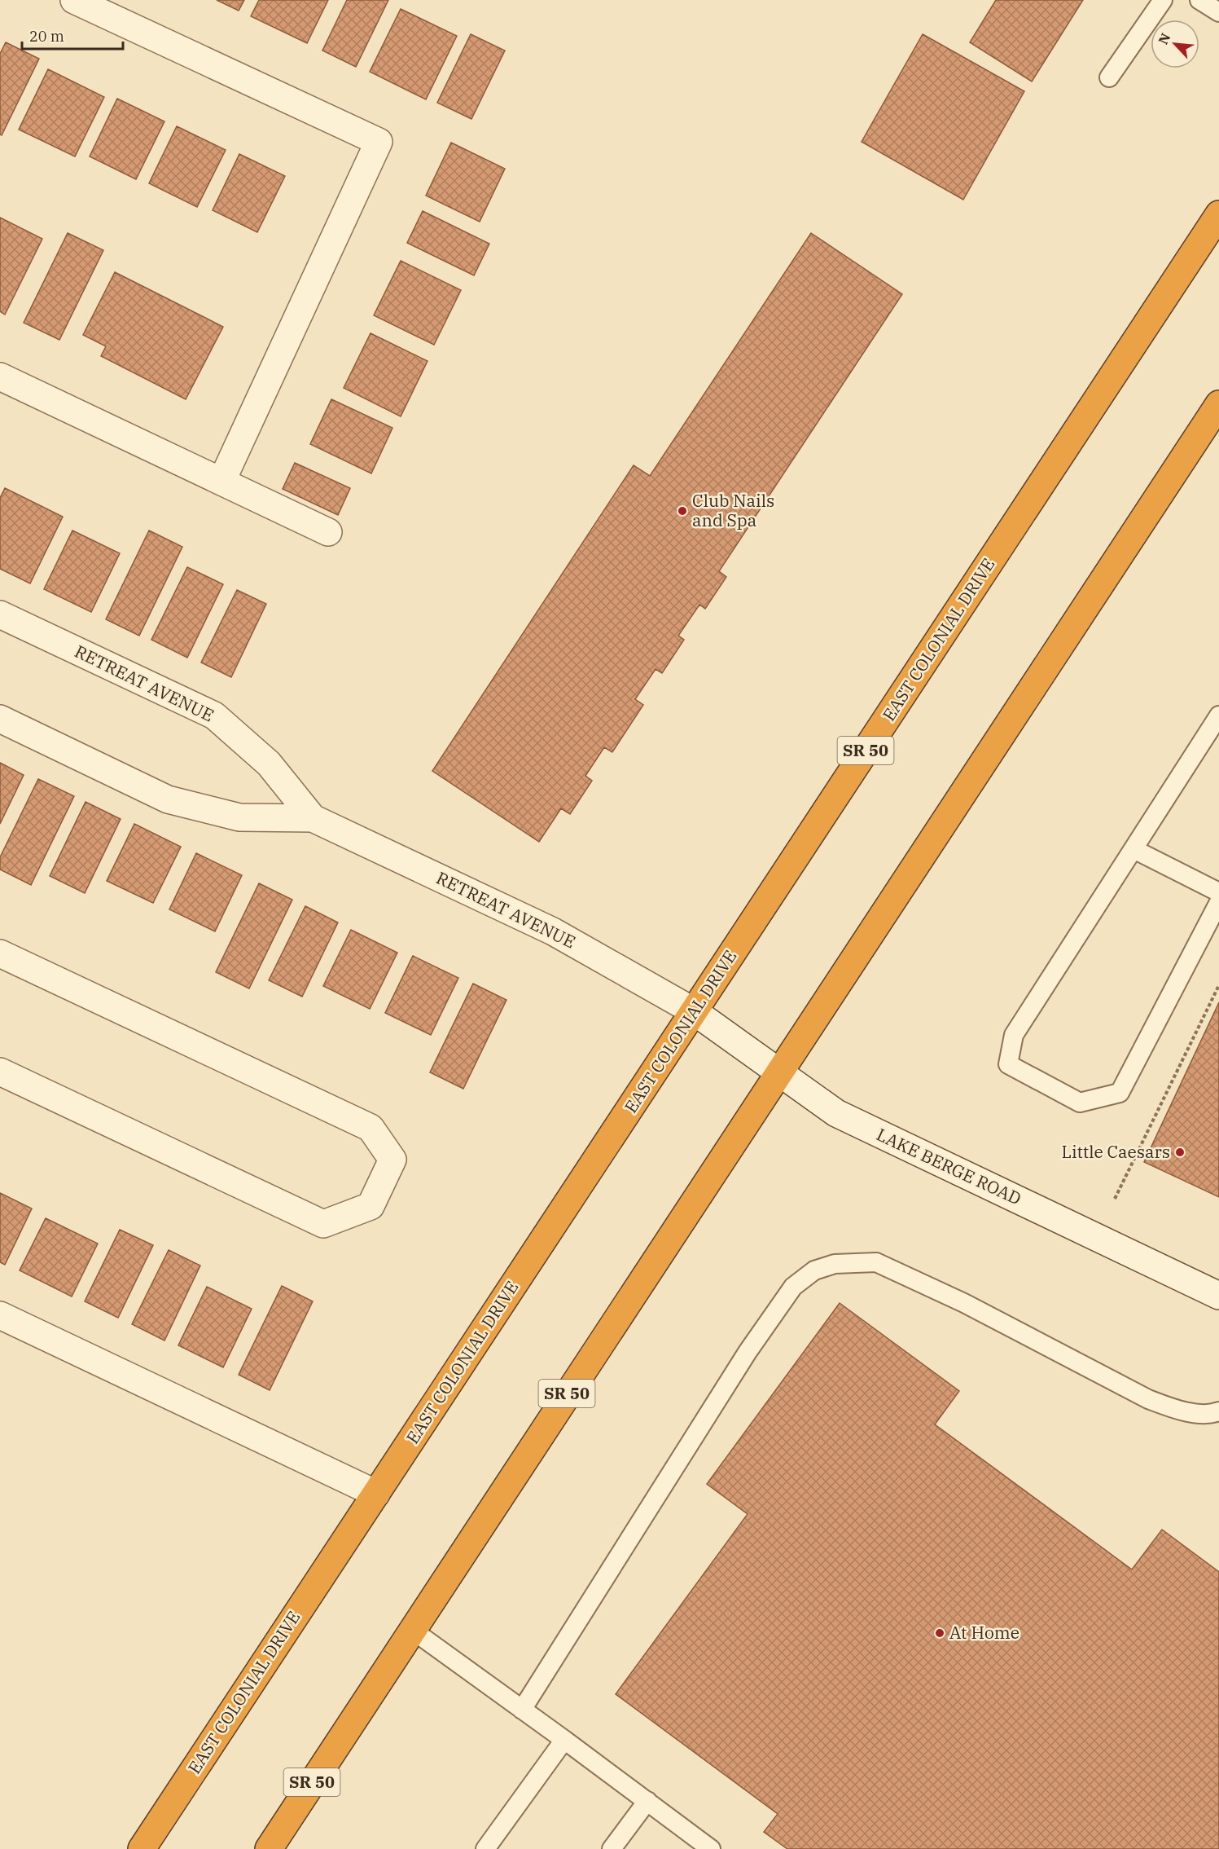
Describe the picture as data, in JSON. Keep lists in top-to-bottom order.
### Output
{
  "streets": {
    "highway": ["EAST COLONIAL DRIVE", "SR 50"],
    "street": ["RETREAT AVENUE", "LAKE BERGE ROAD"]
  },
  "crossings": [
    ["EAST COLONIAL DRIVE", "RETREAT AVENUE"],
    ["EAST COLONIAL DRIVE", "LAKE BERGE ROAD"],
    ["RETREAT AVENUE", "LAKE BERGE ROAD"],
    ["SR 50", "LAKE BERGE ROAD"]
  ],
  "places": ["Club Nails and Spa", "Little Caesars", "At Home"],
  "scale_bar": "20 m",
  "north": "top left"
}
